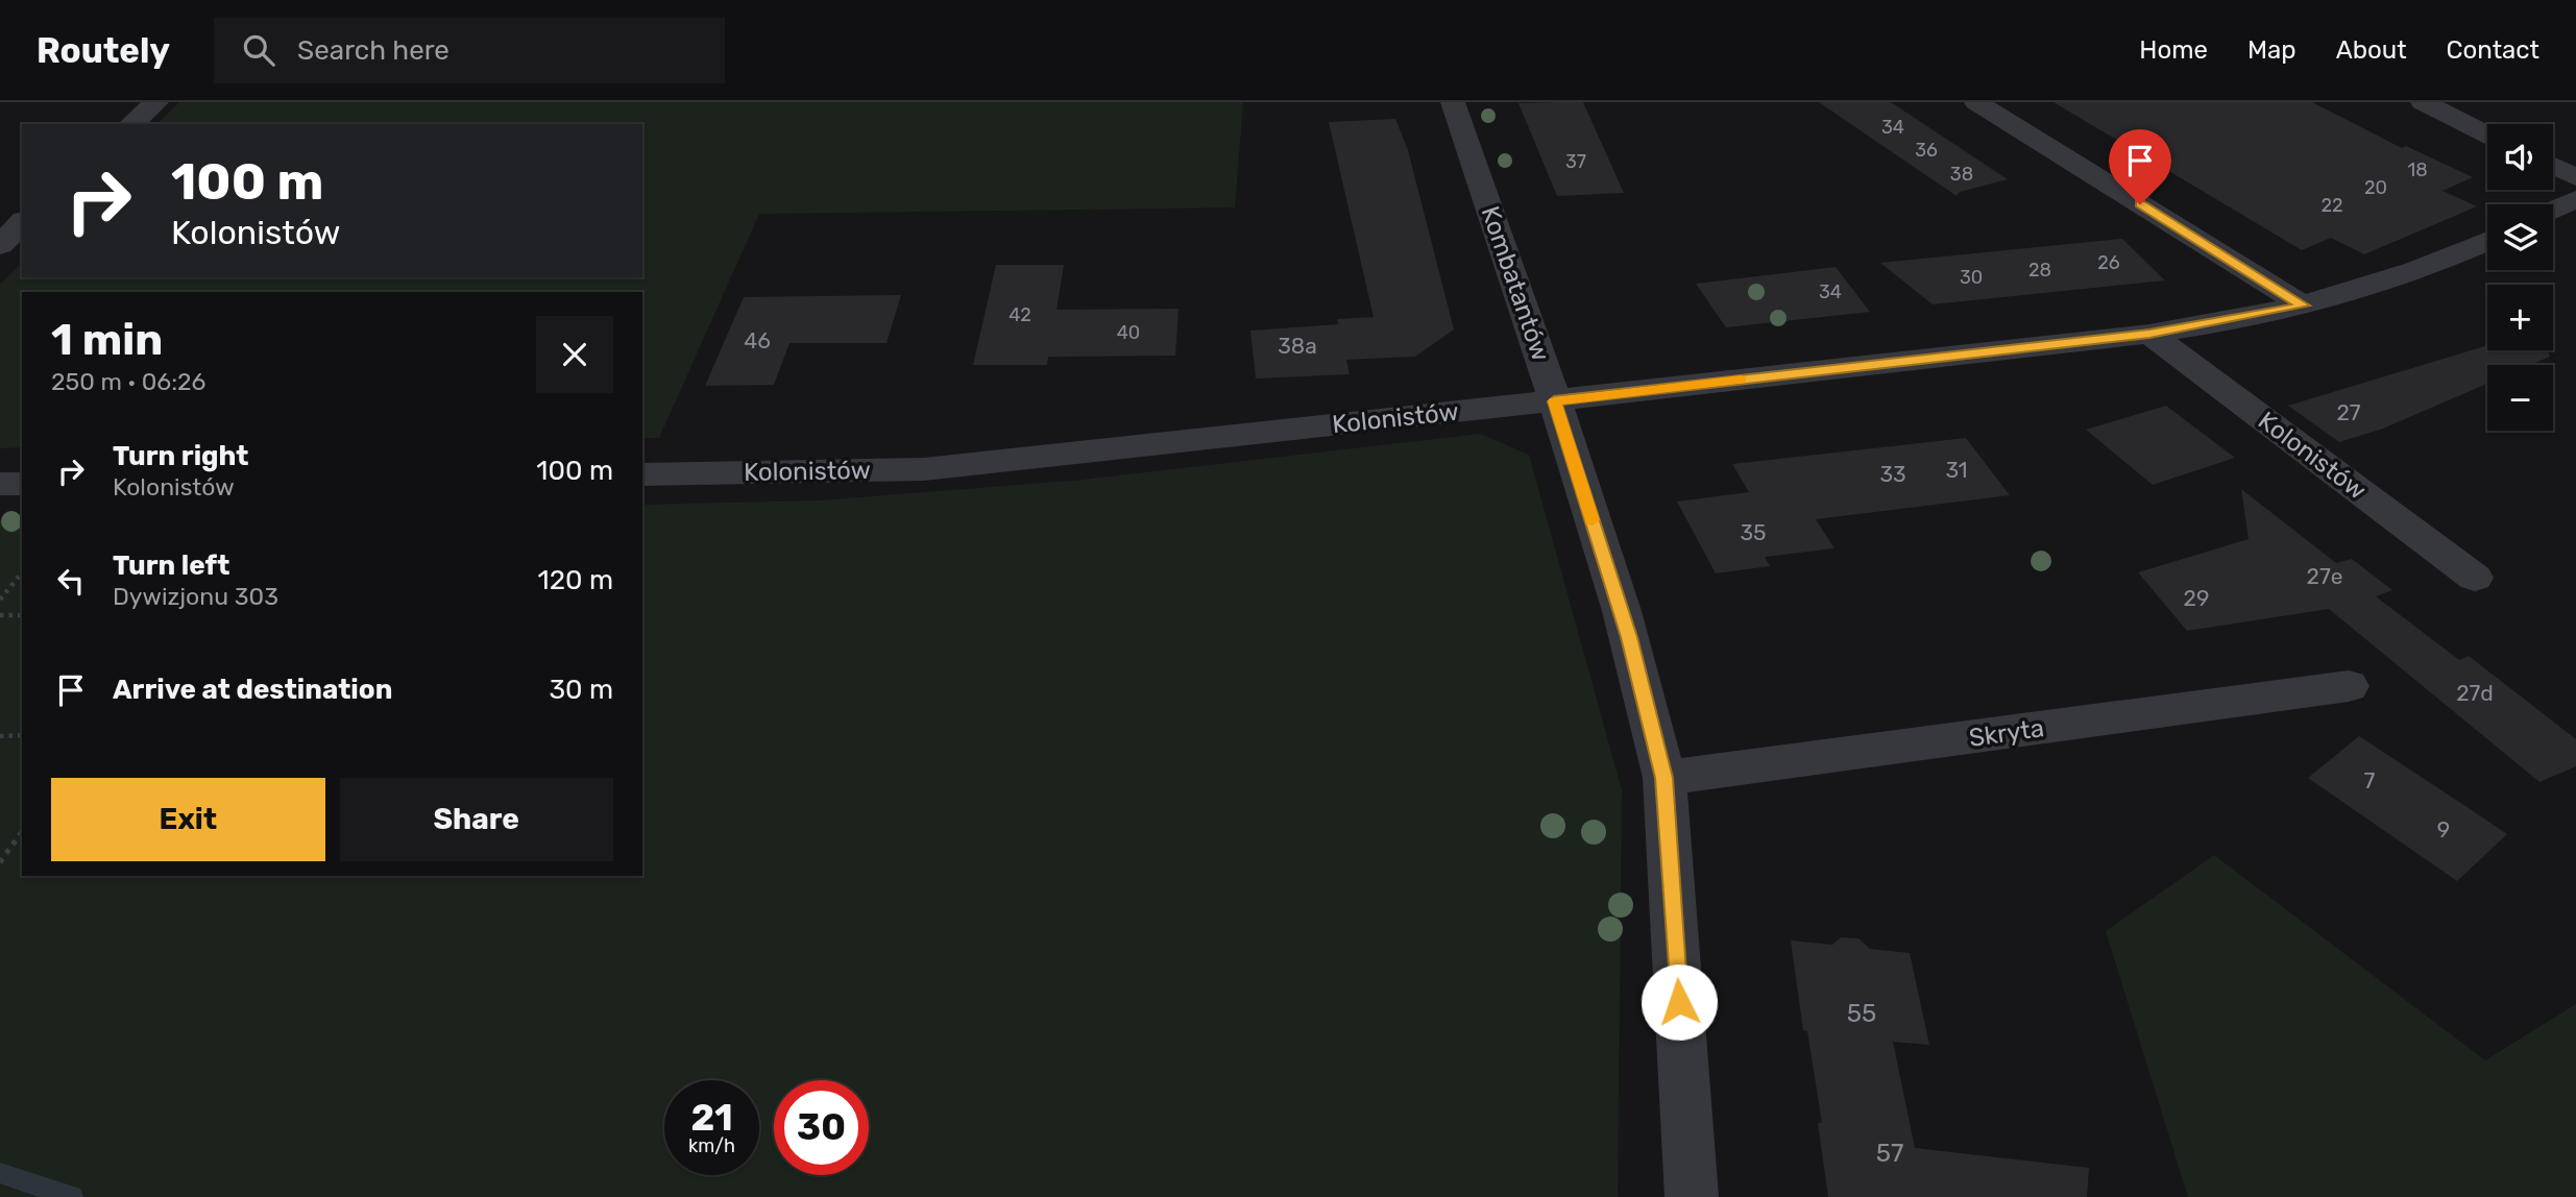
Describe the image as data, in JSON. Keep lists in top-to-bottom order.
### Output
{
  "streets": {
    "street": ["Kombatantów", "Kolonistów", "Skryta"]
  },
  "crossings": [
    ["Kombatantów", "Kolonistów"],
    ["Kombatantów", "Skryta"]
  ],
  "house_numbers": [
    "34",
    "36",
    "37",
    "18",
    "38",
    "20",
    "22",
    "26",
    "28",
    "30",
    "34",
    "42",
    "40",
    "46",
    "38a",
    "27",
    "31",
    "33",
    "35",
    "27e",
    "29",
    "27d",
    "7",
    "9",
    "55",
    "57"
  ],
  "page": {
    "header": "Routely",
    "search": "Search here",
    "nav": [
      "Home",
      "Map",
      "About",
      "Contact"
    ],
    "map_buttons": ["+", "−"],
    "turn": ["100 m", "Kolonistów"],
    "heading": ["1 min", "250 m · 06:26"],
    "list": [
      {
        "name": "Turn right",
        "note": "Kolonistów",
        "value": "100 m"
      },
      {
        "name": "Turn left",
        "note": "Dywizjonu 303",
        "value": "120 m"
      },
      {
        "name": "Arrive at destination",
        "value": "30 m"
      }
    ],
    "buttons": ["Exit", "Share"],
    "speed": "21 km/h",
    "limit": "30"
  }
}
